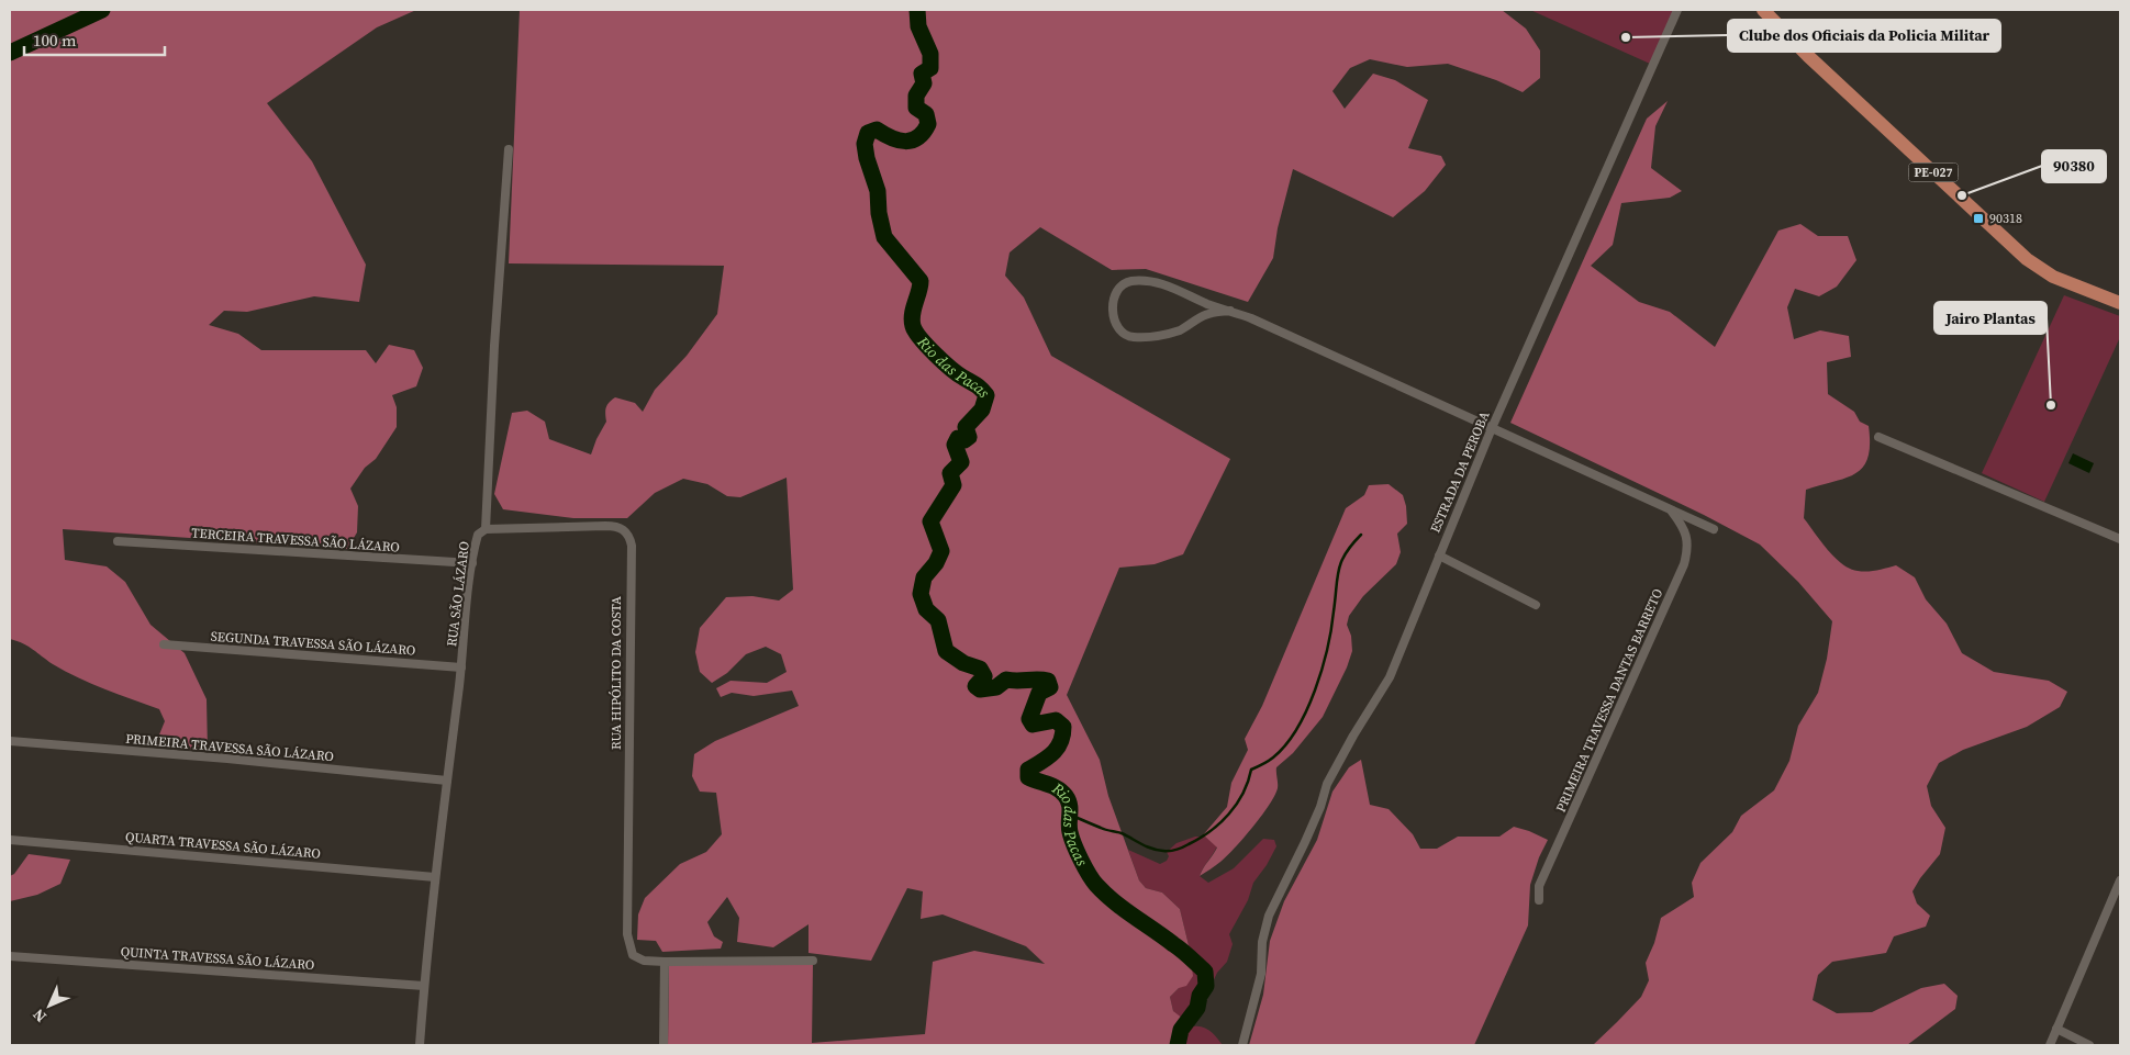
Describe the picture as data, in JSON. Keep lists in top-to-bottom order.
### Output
{
  "streets": {
    "main road": ["PE-027"],
    "street": [
      "ESTRADA DA PEROBA",
      "TERCEIRA TRAVESSA SÃO LÁZARO",
      "RUA SÃO LÁZARO",
      "SEGUNDA TRAVESSA SÃO LÁZARO",
      "RUA HIPÓLITO DA COSTA",
      "PRIMEIRA TRAVESSA DANTAS BARRETO",
      "PRIMEIRA TRAVESSA SÃO LÁZARO",
      "QUARTA TRAVESSA SÃO LÁZARO",
      "QUINTA TRAVESSA SÃO LÁZARO"
    ]
  },
  "crossings": [
    ["TERCEIRA TRAVESSA SÃO LÁZARO", "RUA SÃO LÁZARO"],
    ["RUA SÃO LÁZARO", "SEGUNDA TRAVESSA SÃO LÁZARO"],
    ["RUA SÃO LÁZARO", "RUA HIPÓLITO DA COSTA"],
    ["RUA SÃO LÁZARO", "PRIMEIRA TRAVESSA SÃO LÁZARO"],
    ["RUA SÃO LÁZARO", "QUARTA TRAVESSA SÃO LÁZARO"],
    ["RUA SÃO LÁZARO", "QUINTA TRAVESSA SÃO LÁZARO"]
  ],
  "water": ["Rio das Pacas"],
  "places": {
    "other": ["Clube dos Oficiais da Policia Militar", "90380", "Jairo Plantas"],
    "transit": ["90318"]
  },
  "scale_bar": "100 m",
  "north": "bottom left"
}
